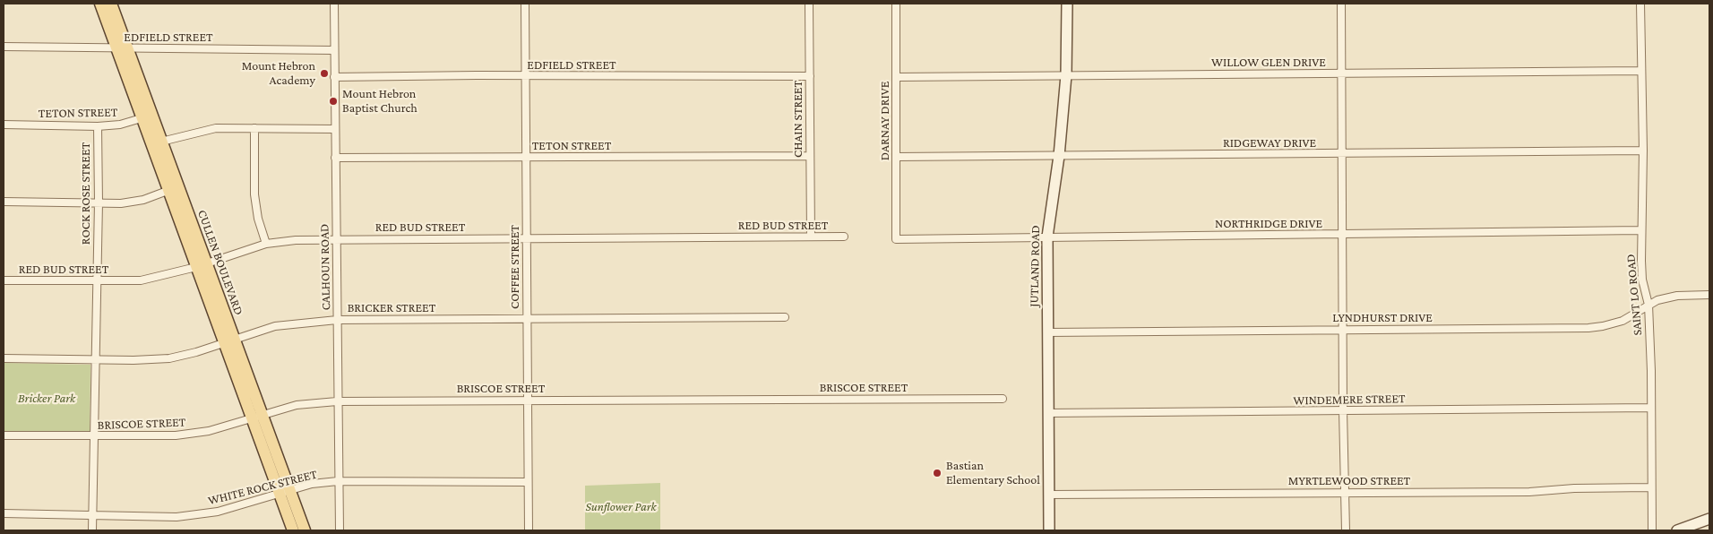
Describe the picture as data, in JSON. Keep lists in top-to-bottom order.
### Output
{
  "streets": {
    "main road": ["CULLEN BOULEVARD"],
    "street": [
      "EDFIELD STREET",
      "WILLOW GLEN DRIVE",
      "TETON STREET",
      "CHAIN STREET",
      "DARNAY DRIVE",
      "RIDGEWAY DRIVE",
      "ROCK ROSE STREET",
      "NORTHRIDGE DRIVE",
      "RED BUD STREET",
      "JUTLAND ROAD",
      "CALHOUN ROAD",
      "COFFEE STREET",
      "SAINT LO ROAD",
      "BRICKER STREET",
      "LYNDHURST DRIVE",
      "BRISCOE STREET",
      "WINDEMERE STREET",
      "MYRTLEWOOD STREET",
      "WHITE ROCK STREET"
    ]
  },
  "crossings": [
    ["EDFIELD STREET", "CHAIN STREET"],
    ["EDFIELD STREET", "CULLEN BOULEVARD"],
    ["EDFIELD STREET", "CALHOUN ROAD"],
    ["EDFIELD STREET", "COFFEE STREET"],
    ["WILLOW GLEN DRIVE", "DARNAY DRIVE"],
    ["WILLOW GLEN DRIVE", "JUTLAND ROAD"],
    ["WILLOW GLEN DRIVE", "SAINT LO ROAD"],
    ["TETON STREET", "CHAIN STREET"],
    ["TETON STREET", "ROCK ROSE STREET"],
    ["TETON STREET", "CULLEN BOULEVARD"],
    ["TETON STREET", "CALHOUN ROAD"],
    ["TETON STREET", "COFFEE STREET"],
    ["CHAIN STREET", "RED BUD STREET"],
    ["DARNAY DRIVE", "RIDGEWAY DRIVE"],
    ["DARNAY DRIVE", "NORTHRIDGE DRIVE"],
    ["RIDGEWAY DRIVE", "JUTLAND ROAD"],
    ["RIDGEWAY DRIVE", "SAINT LO ROAD"],
    ["ROCK ROSE STREET", "RED BUD STREET"],
    ["ROCK ROSE STREET", "BRICKER STREET"],
    ["ROCK ROSE STREET", "BRISCOE STREET"],
    ["ROCK ROSE STREET", "WHITE ROCK STREET"],
    ["NORTHRIDGE DRIVE", "JUTLAND ROAD"],
    ["NORTHRIDGE DRIVE", "SAINT LO ROAD"],
    ["RED BUD STREET", "CULLEN BOULEVARD"],
    ["RED BUD STREET", "CALHOUN ROAD"],
    ["RED BUD STREET", "COFFEE STREET"],
    ["CULLEN BOULEVARD", "BRICKER STREET"],
    ["CULLEN BOULEVARD", "BRISCOE STREET"],
    ["CULLEN BOULEVARD", "WHITE ROCK STREET"],
    ["JUTLAND ROAD", "LYNDHURST DRIVE"],
    ["JUTLAND ROAD", "WINDEMERE STREET"],
    ["JUTLAND ROAD", "MYRTLEWOOD STREET"],
    ["CALHOUN ROAD", "BRICKER STREET"],
    ["CALHOUN ROAD", "BRISCOE STREET"],
    ["CALHOUN ROAD", "WHITE ROCK STREET"],
    ["COFFEE STREET", "BRICKER STREET"],
    ["COFFEE STREET", "BRISCOE STREET"],
    ["COFFEE STREET", "WHITE ROCK STREET"],
    ["SAINT LO ROAD", "LYNDHURST DRIVE"],
    ["SAINT LO ROAD", "WINDEMERE STREET"],
    ["SAINT LO ROAD", "MYRTLEWOOD STREET"]
  ],
  "parks": ["Bricker Park", "Sunflower Park"],
  "places": ["Mount Hebron Academy", "Mount Hebron Baptist Church", "Bastian Elementary School"]
}
